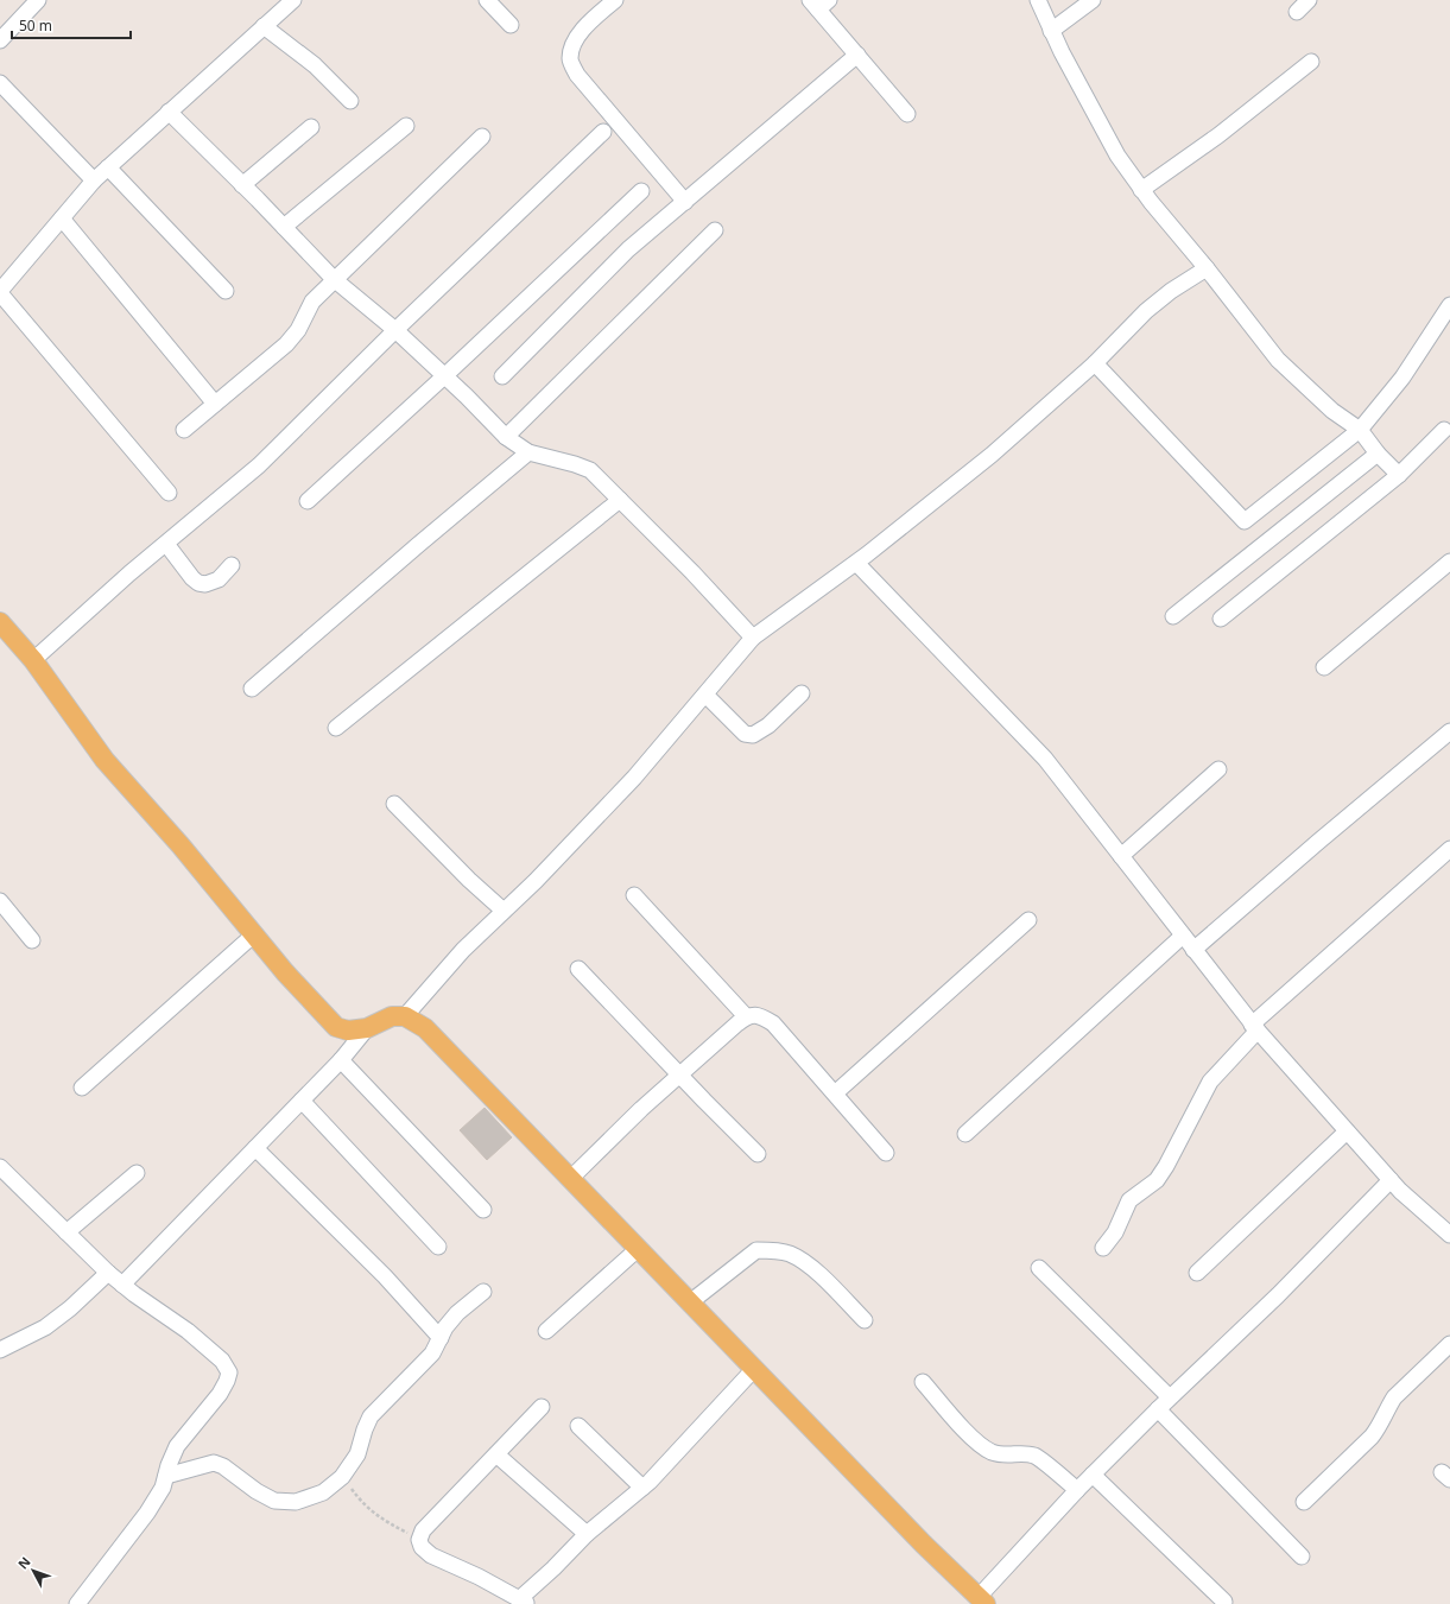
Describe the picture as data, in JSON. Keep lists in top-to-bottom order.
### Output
{
  "scale_bar": "50 m",
  "north": "top left"
}
